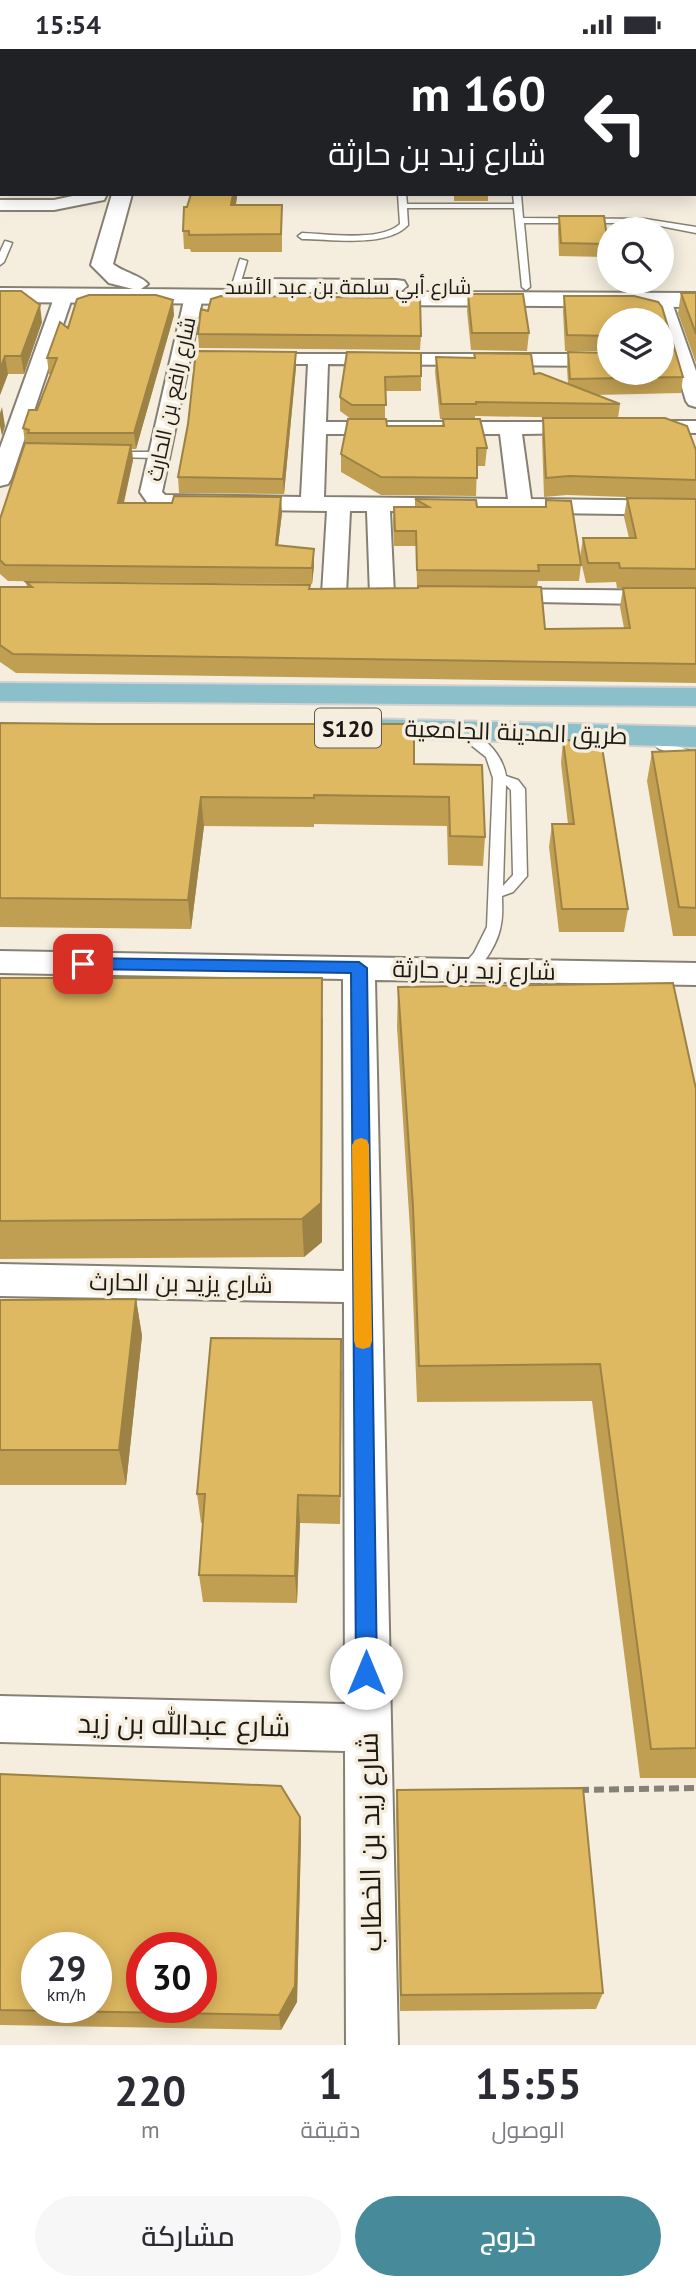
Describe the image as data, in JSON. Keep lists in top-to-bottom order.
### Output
{
  "streets": {
    "main road": ["S120", "طريق المدينة الجامعية"],
    "street": [
      "شارع أبي سلمة بن عبد الأسد",
      "شارع رافع بن الحارث",
      "شارع زيد بن حارثة",
      "شارع يزيد بن الحارث",
      "شارع عبدالله بن زيد",
      "شارع زيد بن الخطاب"
    ]
  },
  "crossings": [
    ["شارع أبي سلمة بن عبد الأسد", "شارع رافع بن الحارث"],
    ["شارع زيد بن حارثة", "شارع زيد بن الخطاب"],
    ["شارع يزيد بن الحارث", "شارع زيد بن الخطاب"],
    ["شارع عبدالله بن زيد", "شارع زيد بن الخطاب"]
  ],
  "page": {
    "status": "15:54",
    "turn": ["160 m", "شارع زيد بن حارثة"],
    "speed": "29 km/h",
    "limit": "30",
    "eta": [
      "15:55",
      "الوصول",
      "1",
      "دقيقة",
      "220",
      "m"
    ],
    "buttons": ["خروج", "مشاركة"]
  }
}
